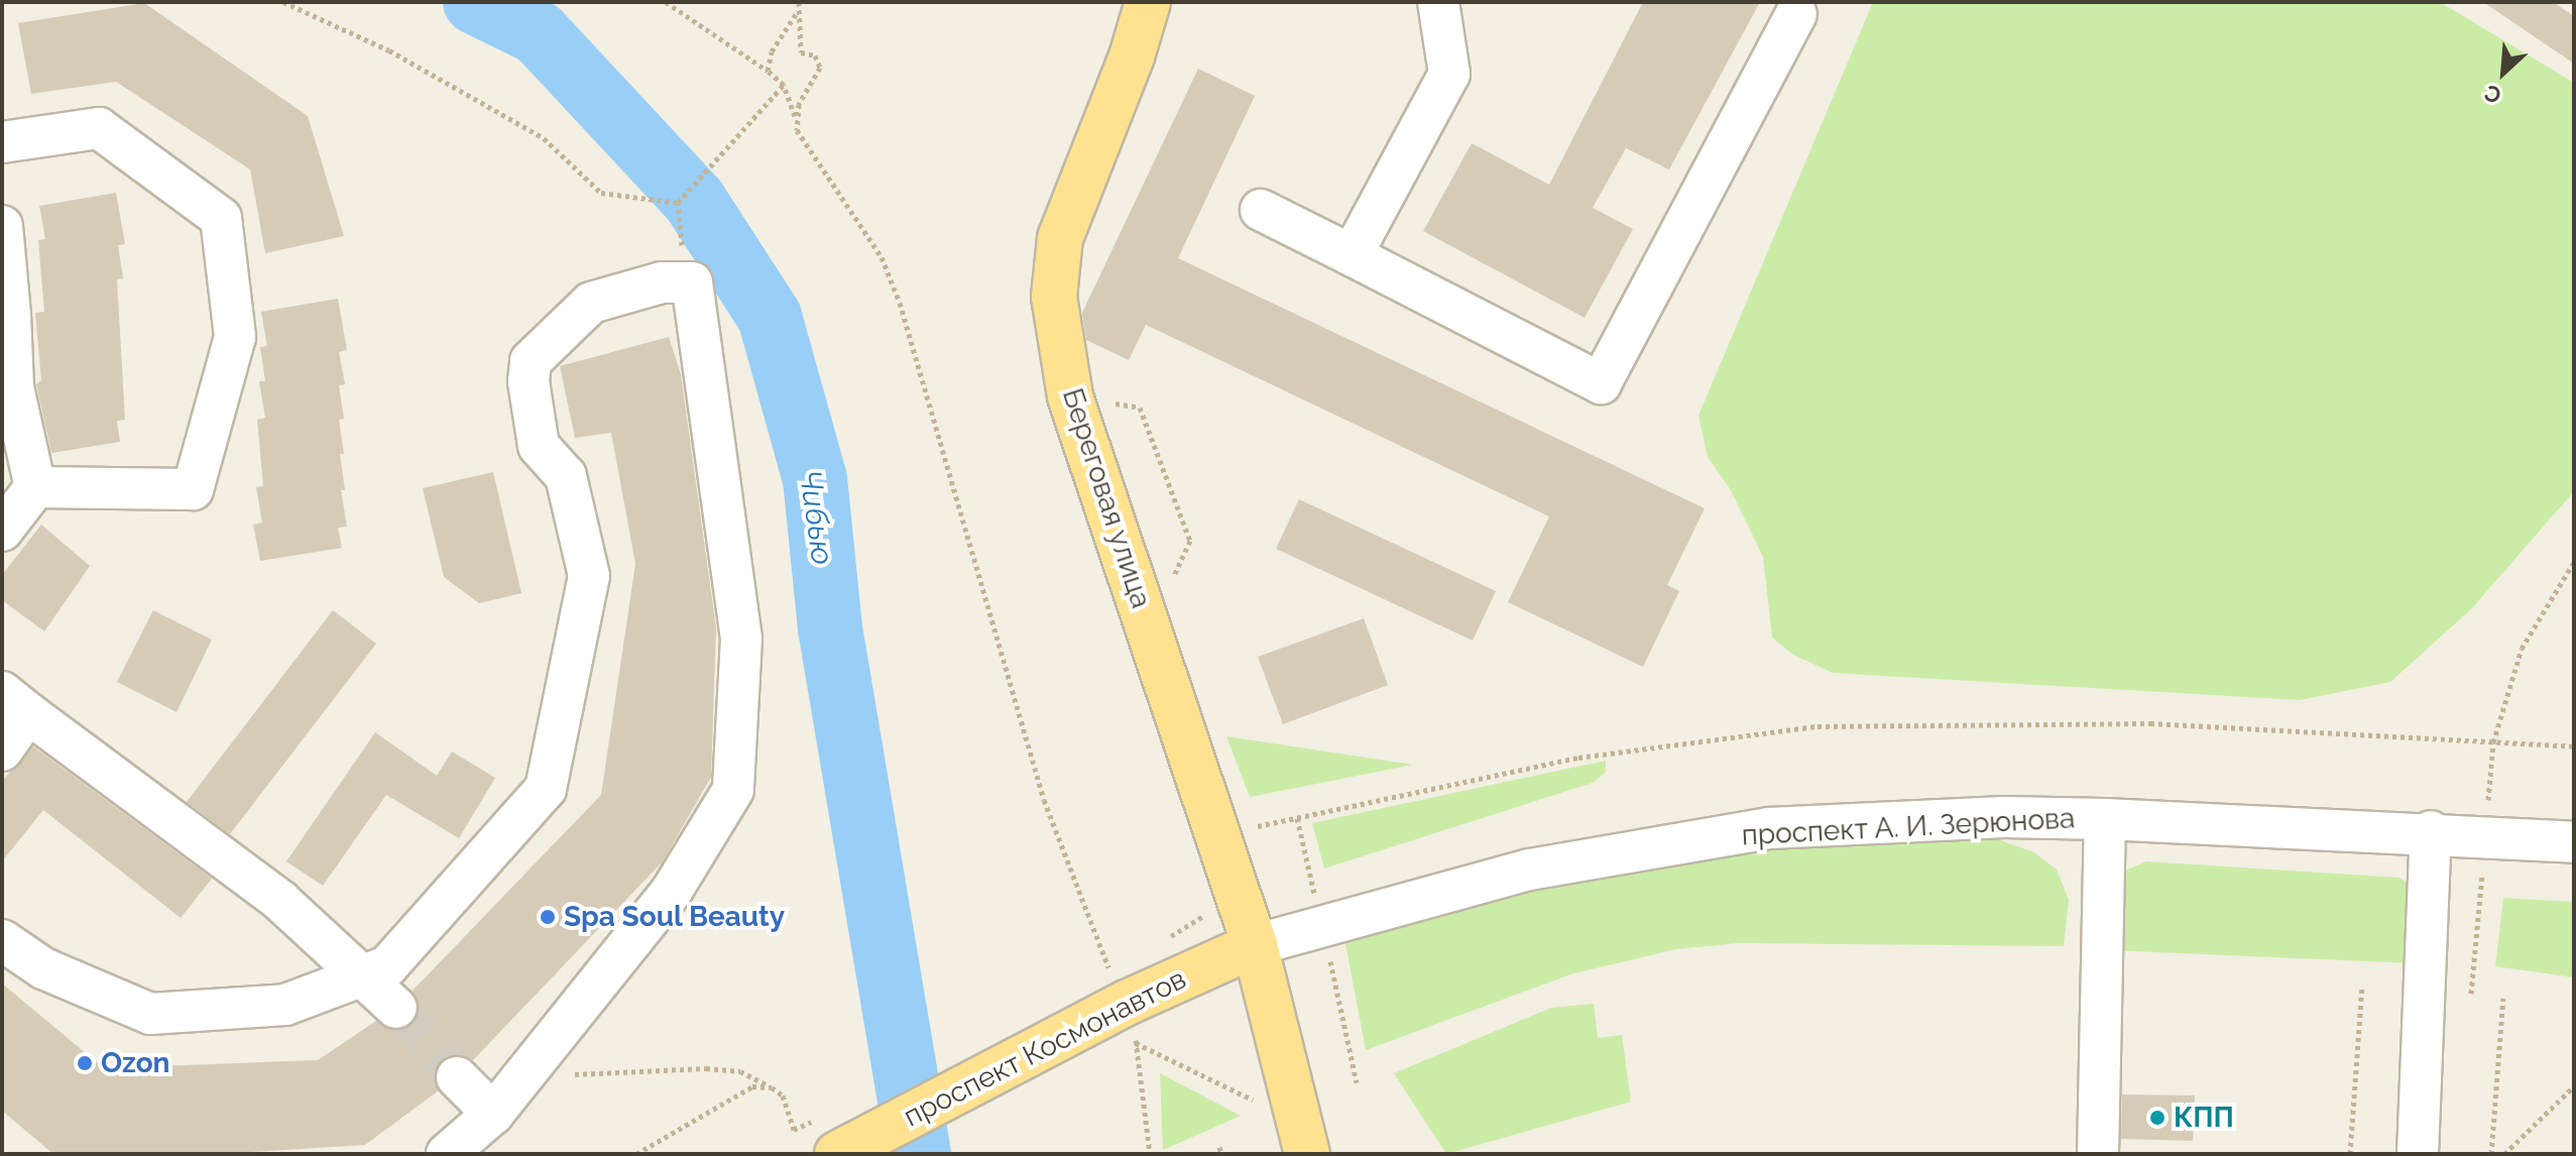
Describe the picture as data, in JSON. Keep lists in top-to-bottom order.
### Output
{
  "streets": {
    "main road": ["Береговая улица", "проспект Космонавтов"],
    "street": ["проспект А. И. Зерюнова"]
  },
  "crossings": [
    ["Береговая улица", "проспект А. И. Зерюнова"],
    ["Береговая улица", "проспект Космонавтов"],
    ["проспект А. И. Зерюнова", "проспект Космонавтов"]
  ],
  "water": ["Чибью"],
  "places": ["Spa Soul Beauty", "Ozon", "КПП"],
  "north": "bottom left"
}
